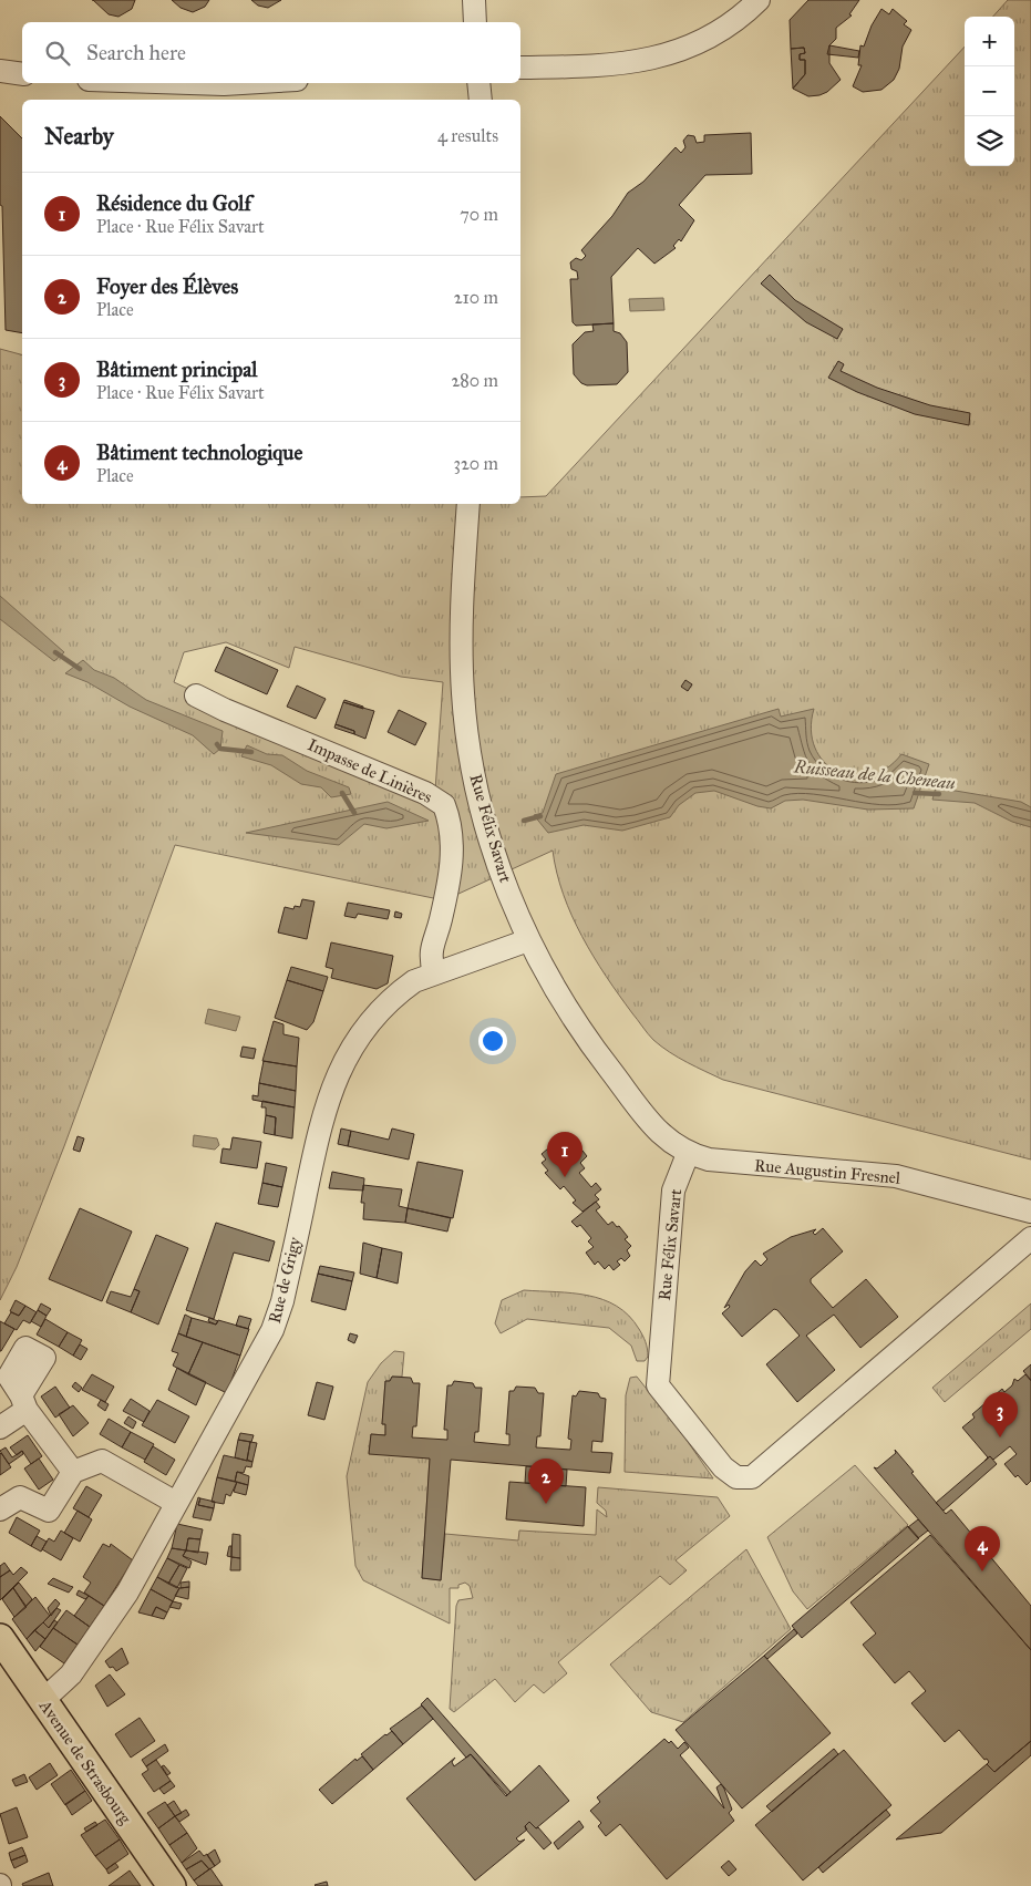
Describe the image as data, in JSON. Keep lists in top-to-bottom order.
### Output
{
  "streets": {
    "main road": ["Avenue de Strasbourg"],
    "street": [
      "Impasse de Linières",
      "Rue Félix Savart",
      "Rue Augustin Fresnel",
      "Rue de Grigy"
    ]
  },
  "crossings": [
    ["Impasse de Linières", "Rue de Grigy"],
    ["Rue Félix Savart", "Rue Augustin Fresnel"],
    ["Rue Félix Savart", "Rue de Grigy"],
    ["Rue de Grigy", "Avenue de Strasbourg"]
  ],
  "water": ["Ruisseau de la Cheneau"],
  "page": {
    "map_buttons": ["+", "−"],
    "search": "Search here",
    "heading": ["Nearby", "4 results"],
    "list": [
      {
        "mark": "1",
        "name": "Résidence du Golf",
        "note": "Place · Rue Félix Savart",
        "value": "70 m"
      },
      {
        "mark": "2",
        "name": "Foyer des Élèves",
        "note": "Place",
        "value": "210 m"
      },
      {
        "mark": "3",
        "name": "Bâtiment principal",
        "note": "Place · Rue Félix Savart",
        "value": "280 m"
      },
      {
        "mark": "4",
        "name": "Bâtiment technologique",
        "note": "Place",
        "value": "320 m"
      }
    ],
    "pins": [
      "1",
      "3",
      "2",
      "4"
    ]
  }
}
